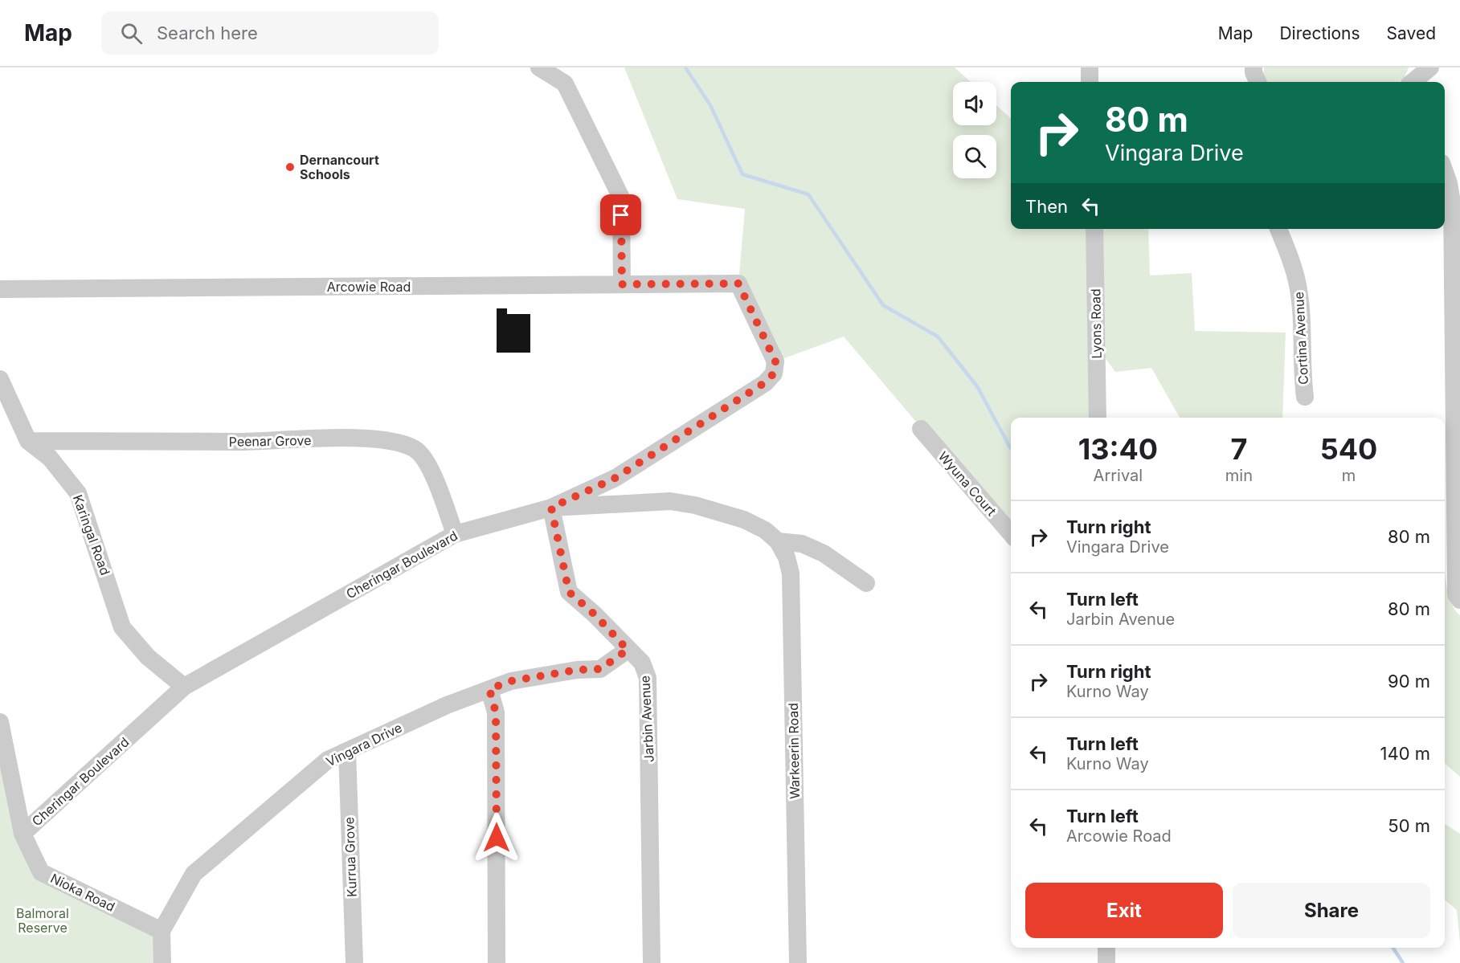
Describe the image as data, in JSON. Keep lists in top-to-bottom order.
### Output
{
  "streets": {
    "street": [
      "Arcowie Road",
      "Lyons Road",
      "Cortina Avenue",
      "Peenar Grove",
      "Wyuna Court",
      "Karingal Road",
      "Cheringar Boulevard",
      "Jarbin Avenue",
      "Vingara Drive",
      "Warkeerin Road",
      "Kurrua Grove",
      "Nioka Road"
    ]
  },
  "crossings": [
    ["Arcowie Road", "Cheringar Boulevard"],
    ["Arcowie Road", "Jarbin Avenue"],
    ["Peenar Grove", "Karingal Road"],
    ["Peenar Grove", "Cheringar Boulevard"],
    ["Karingal Road", "Cheringar Boulevard"],
    ["Cheringar Boulevard", "Jarbin Avenue"],
    ["Cheringar Boulevard", "Warkeerin Road"],
    ["Cheringar Boulevard", "Nioka Road"],
    ["Jarbin Avenue", "Vingara Drive"],
    ["Vingara Drive", "Kurrua Grove"],
    ["Vingara Drive", "Nioka Road"]
  ],
  "parks": ["Balmoral Reserve"],
  "places": ["Dernancourt Schools"],
  "page": {
    "header": "Map",
    "search": "Search here",
    "nav": ["Map", "Directions", "Saved"],
    "turn": ["80 m", "Vingara Drive"],
    "then": "Then",
    "eta": [
      "13:40",
      "Arrival",
      "7",
      "min",
      "540",
      "m"
    ],
    "list": [
      {
        "name": "Turn right",
        "note": "Vingara Drive",
        "value": "80 m"
      },
      {
        "name": "Turn left",
        "note": "Jarbin Avenue",
        "value": "80 m"
      },
      {
        "name": "Turn right",
        "note": "Kurno Way",
        "value": "90 m"
      },
      {
        "name": "Turn left",
        "note": "Kurno Way",
        "value": "140 m"
      },
      {
        "name": "Turn left",
        "note": "Arcowie Road",
        "value": "50 m"
      }
    ],
    "buttons": ["Exit", "Share"]
  }
}
